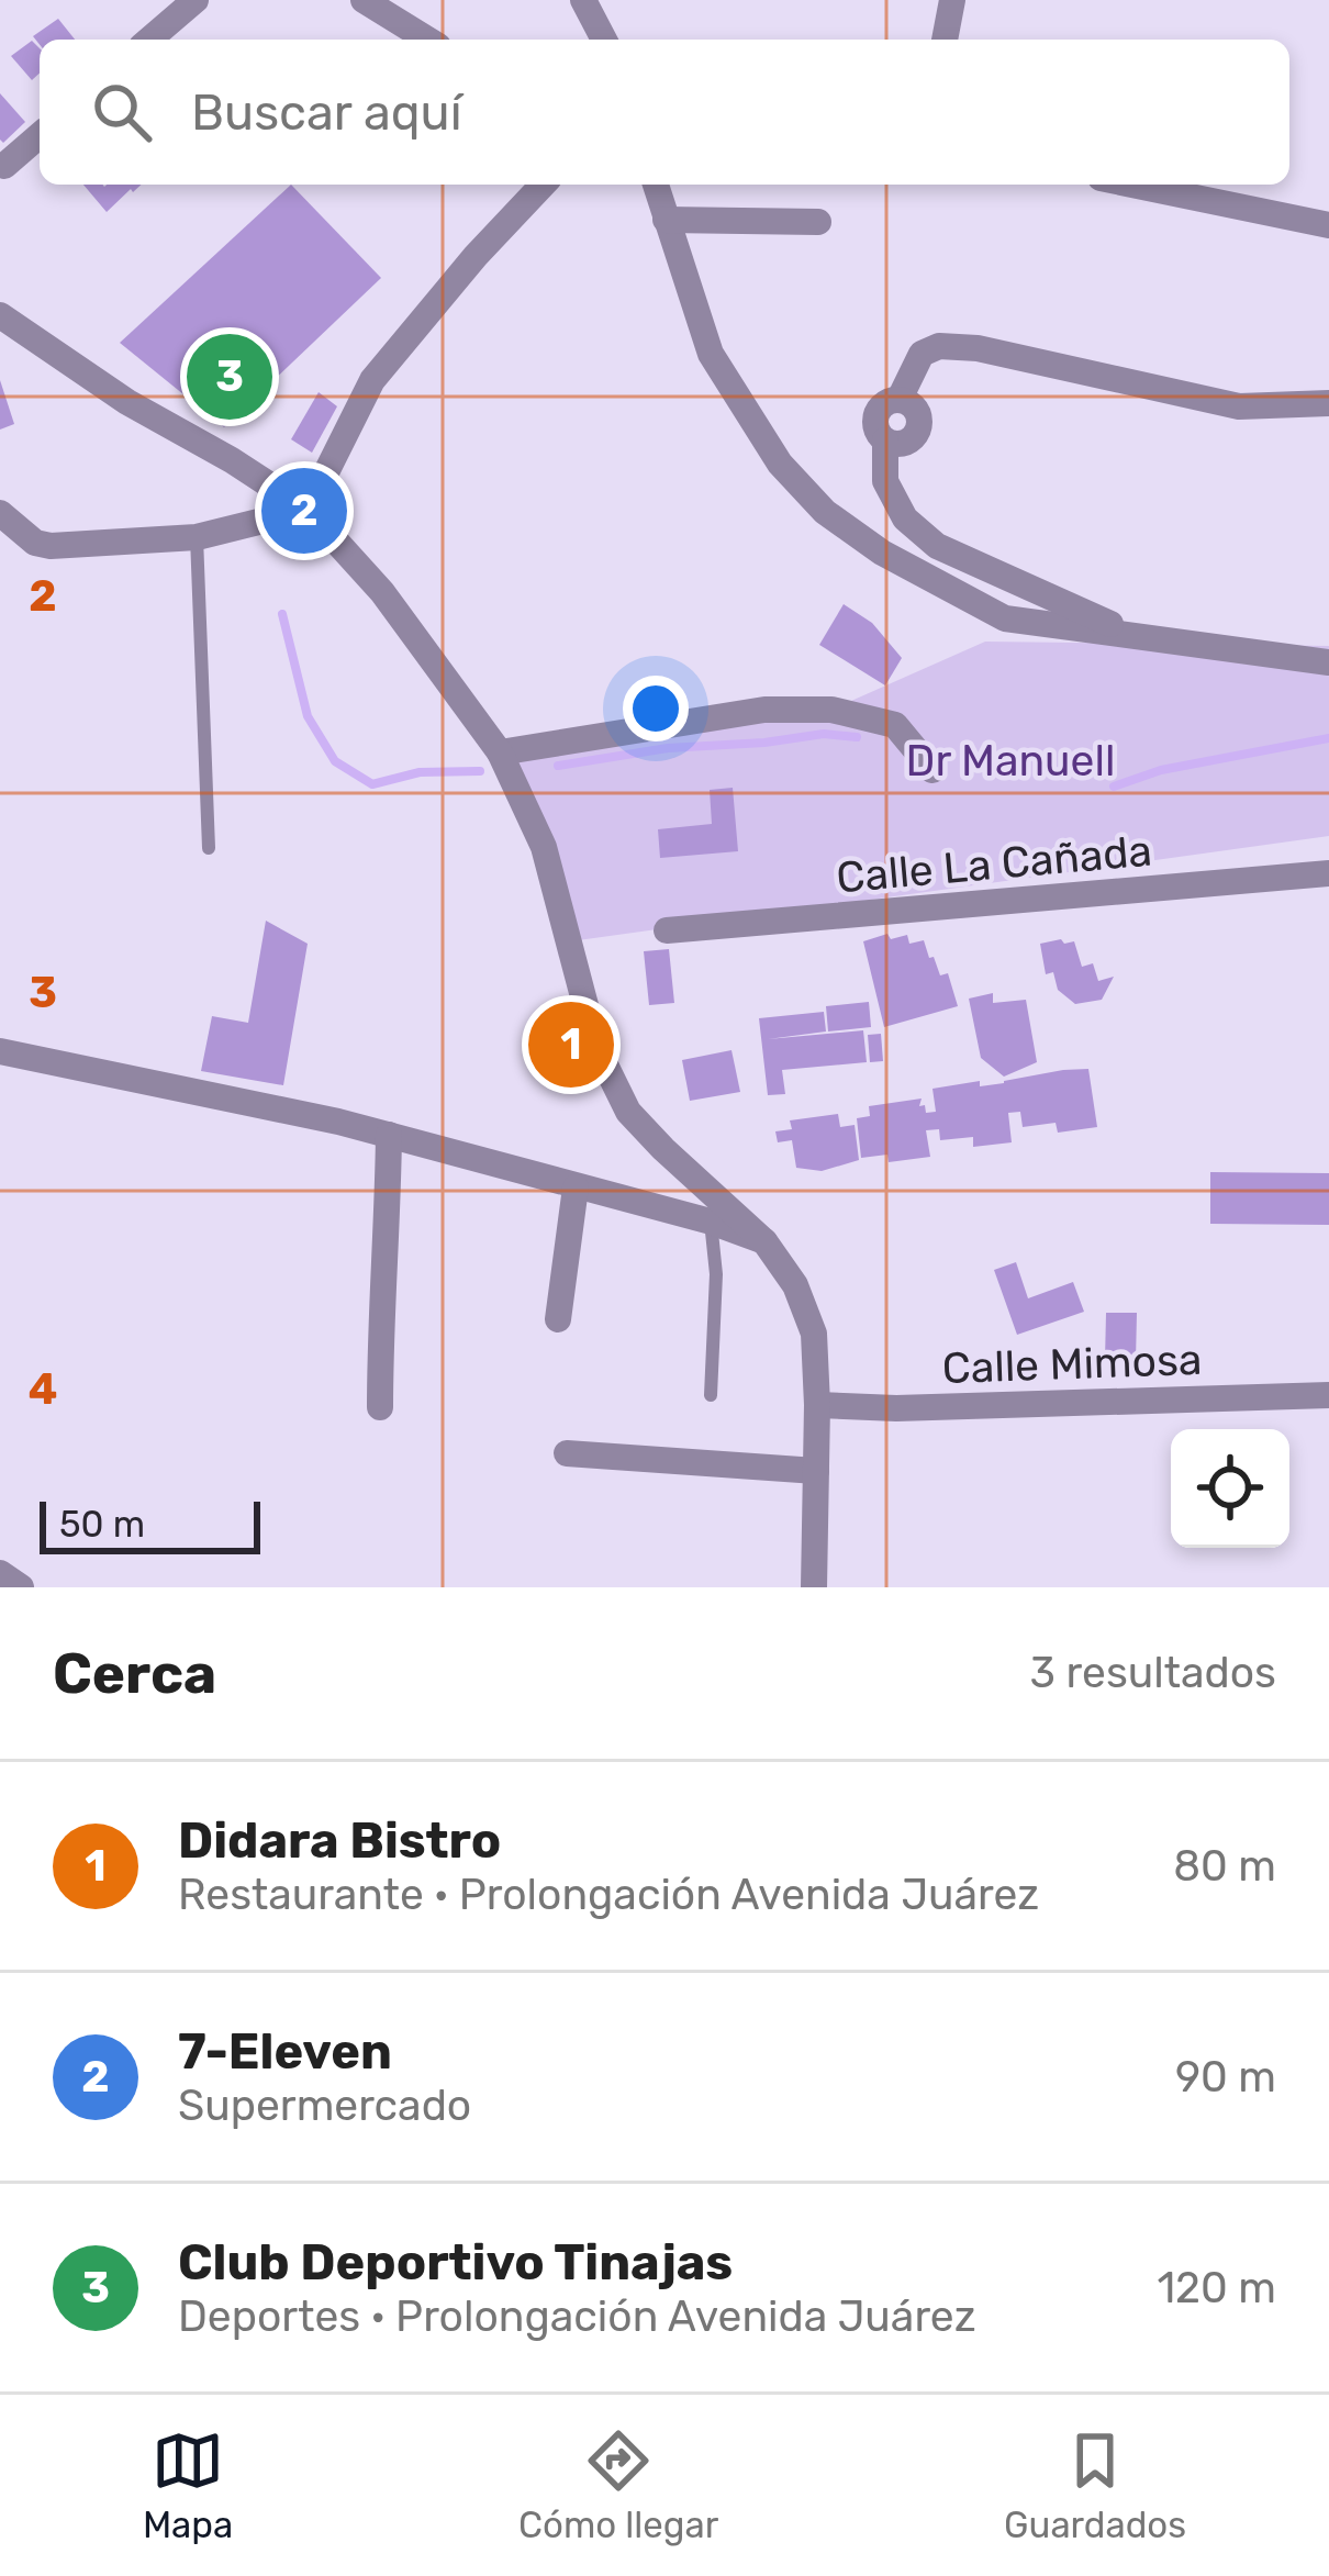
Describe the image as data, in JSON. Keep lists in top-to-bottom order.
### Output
{
  "streets": {
    "street": ["Calle La Cañada", "Calle Mimosa"]
  },
  "parks": ["Dr Manuell"],
  "scale_bar": "50 m",
  "page": {
    "search": "Buscar aquí",
    "pins": ["3", "2", "1"],
    "scale": "50 m",
    "heading": ["Cerca", "3 resultados"],
    "list": [
      {
        "mark": "1",
        "name": "Didara Bistro",
        "note": "Restaurante · Prolongación Avenida Juárez",
        "value": "80 m"
      },
      {
        "mark": "2",
        "name": "7-Eleven",
        "note": "Supermercado",
        "value": "90 m"
      },
      {
        "mark": "3",
        "name": "Club Deportivo Tinajas",
        "note": "Deportes · Prolongación Avenida Juárez",
        "value": "120 m"
      }
    ],
    "nav": ["Mapa", "Cómo llegar", "Guardados"]
  },
  "grid": {
    "rows": ["2", "3", "4"]
  }
}
